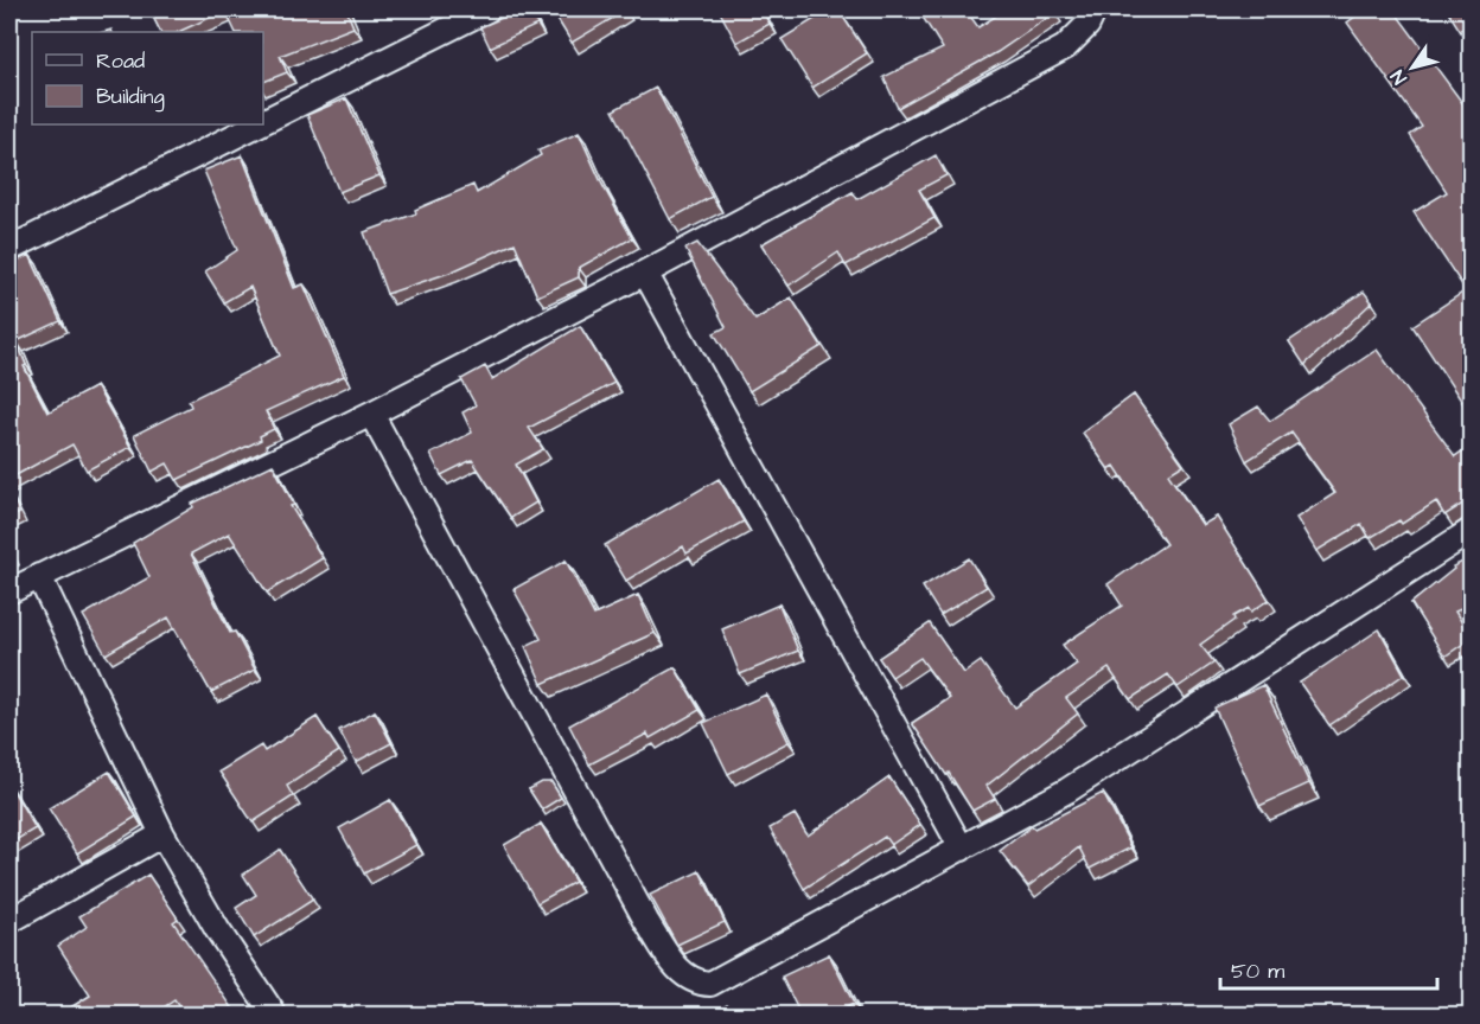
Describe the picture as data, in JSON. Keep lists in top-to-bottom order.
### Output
{
  "legend": ["Road", "Building"],
  "scale_bar": "50 m",
  "north": "bottom left"
}
